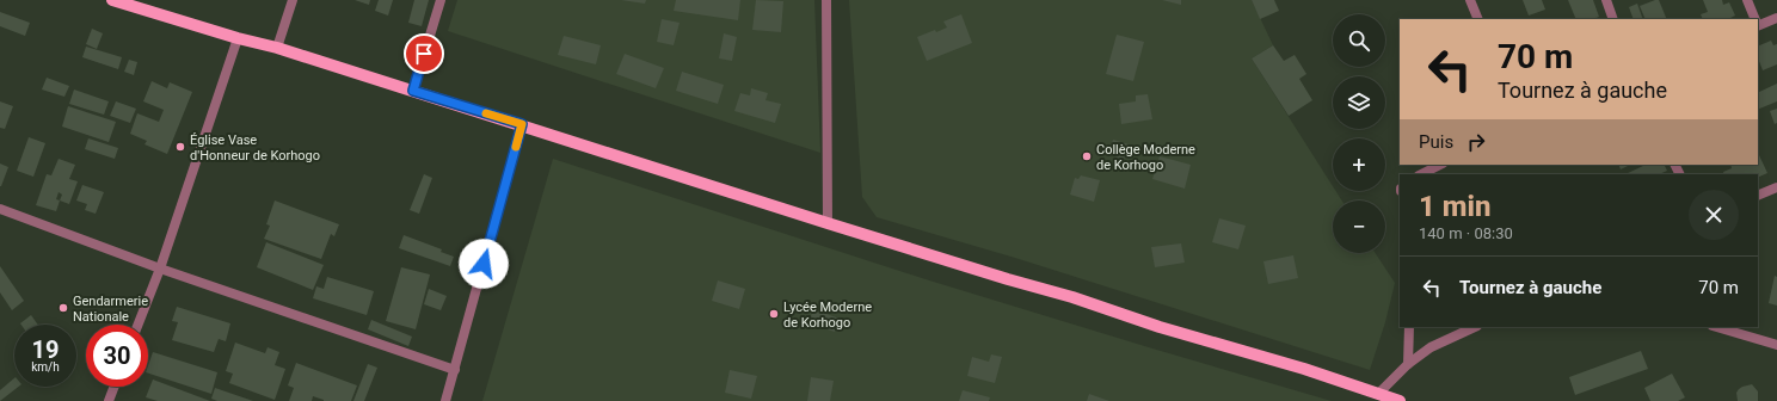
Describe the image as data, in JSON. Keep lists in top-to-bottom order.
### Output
{
  "places": [
    "Église Vase d'Honneur de Korhogo",
    "Collège Moderne de Korhogo",
    "Gendarmerie Nationale",
    "Lycée Moderne de Korhogo"
  ],
  "page": {
    "map_buttons": ["+", "−"],
    "turn": ["70 m", "Tournez à gauche"],
    "then": "Puis",
    "heading": ["1 min", "140 m · 08:30"],
    "list": [
      {
        "name": "Tournez à gauche",
        "value": "70 m"
      }
    ],
    "speed": "19 km/h",
    "limit": "30"
  }
}
